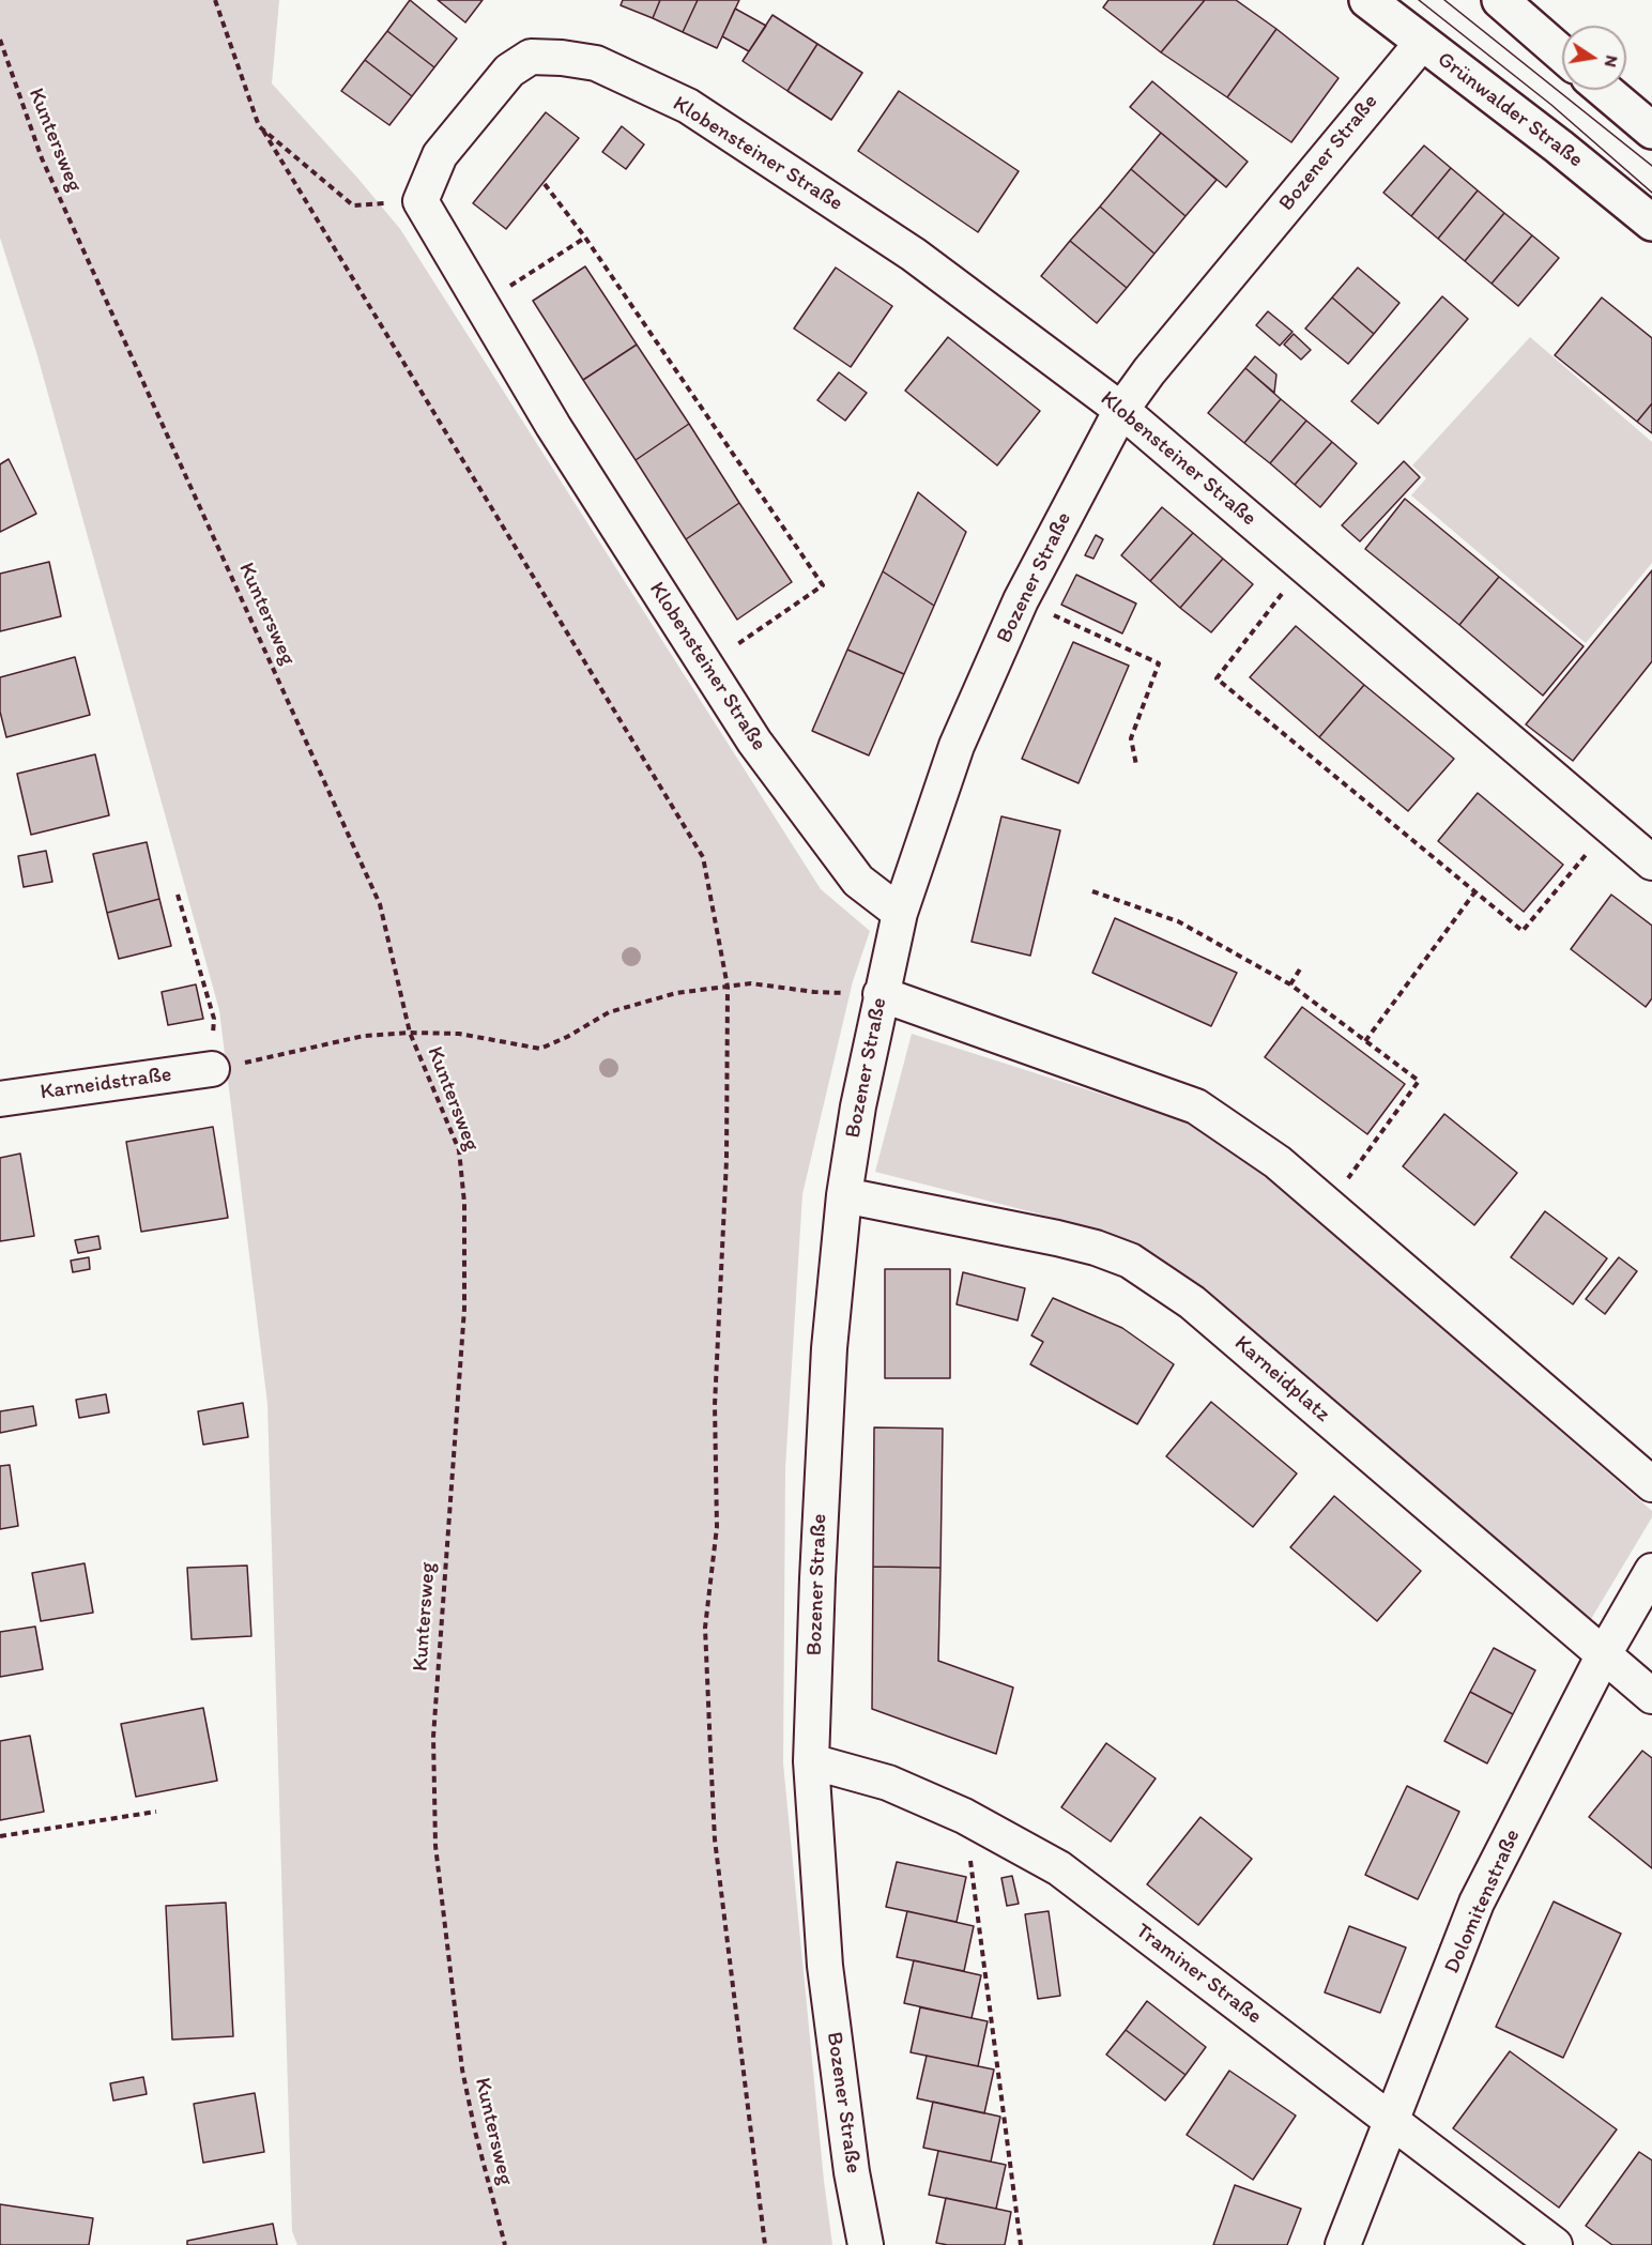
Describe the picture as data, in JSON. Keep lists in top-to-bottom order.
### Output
{
  "streets": {
    "main road": ["Grünwalder Straße"],
    "street": [
      "Bozener Straße",
      "Klobensteiner Straße",
      "Karneidstraße",
      "Karneidplatz",
      "Dolomitenstraße",
      "Traminer Straße"
    ],
    "path": ["Kuntersweg"]
  },
  "crossings": [
    ["Grünwalder Straße", "Bozener Straße"],
    ["Bozener Straße", "Klobensteiner Straße"],
    ["Bozener Straße", "Karneidplatz"],
    ["Bozener Straße", "Traminer Straße"],
    ["Karneidplatz", "Dolomitenstraße"],
    ["Dolomitenstraße", "Traminer Straße"]
  ],
  "north": "right"
}
